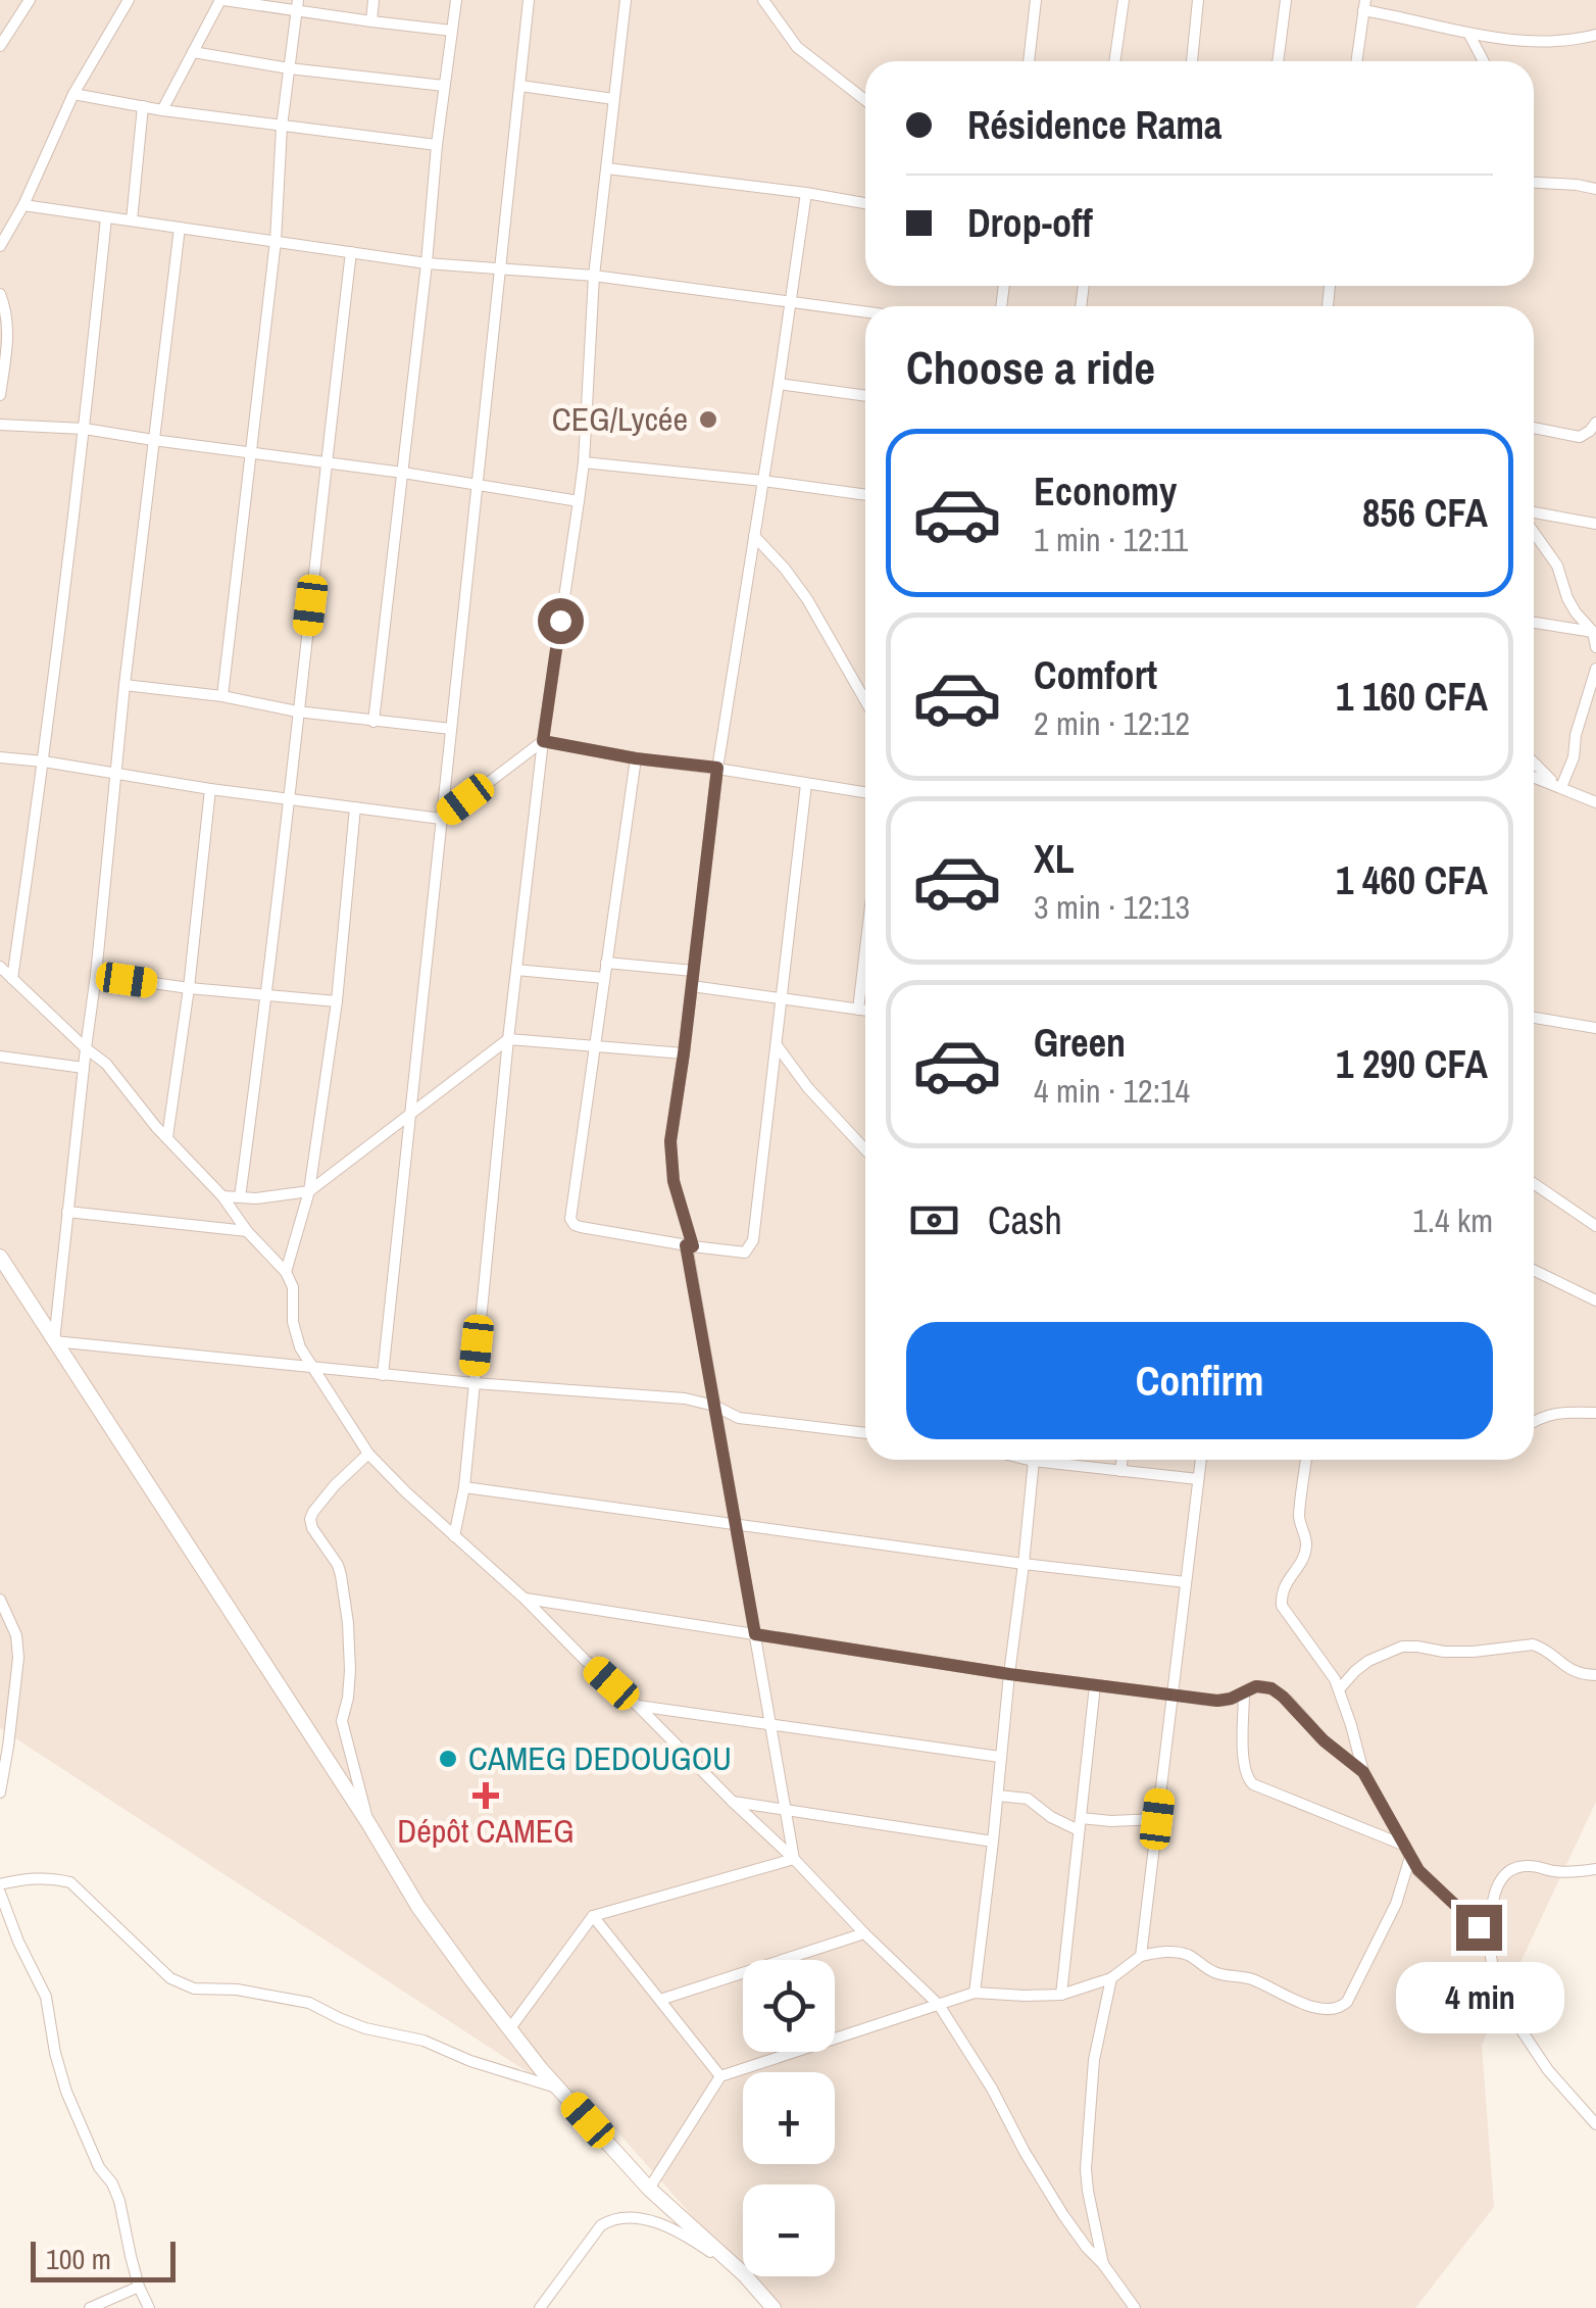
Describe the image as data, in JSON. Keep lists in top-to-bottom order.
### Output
{
  "places": {
    "other": ["CEG/Lycée", "CAMEG DEDOUGOU"],
    "health": ["Dépôt CAMEG"]
  },
  "scale_bar": "100 m",
  "page": {
    "banner": ["Résidence Rama", "Drop-off"],
    "heading": "Choose a ride",
    "list": [
      {
        "name": "Economy",
        "note": "1 min · 12:11",
        "value": "856 CFA"
      },
      {
        "name": "Comfort",
        "note": "2 min · 12:12",
        "value": "1 160 CFA"
      },
      {
        "name": "XL",
        "note": "3 min · 12:13",
        "value": "1 460 CFA"
      },
      {
        "name": "Green",
        "note": "4 min · 12:14",
        "value": "1 290 CFA"
      }
    ],
    "pay": ["Cash", "1.4 km"],
    "buttons": "Confirm",
    "map_buttons": ["+", "−"],
    "bubble": "4 min",
    "scale": "100 m"
  }
}
